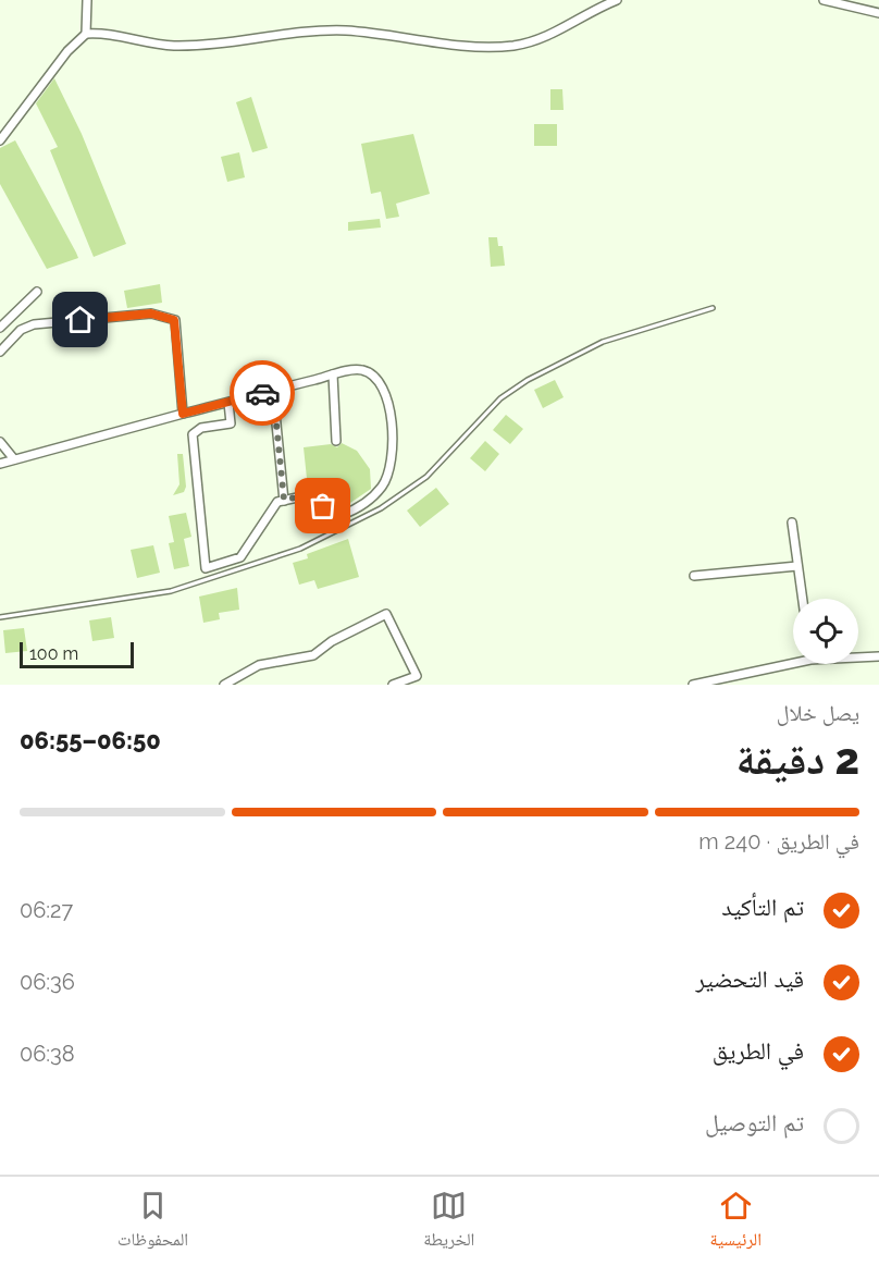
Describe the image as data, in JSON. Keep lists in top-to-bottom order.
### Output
{
  "scale_bar": "100 m",
  "page": {
    "scale": "100 m",
    "heading": ["2 دقيقة", "يصل خلال", "06:50–06:55"],
    "bar": "في الطريق · 240 m",
    "list": [
      ["تم التأكيد", "06:27"],
      ["قيد التحضير", "06:36"],
      ["في الطريق", "06:38"],
      "تم التوصيل"
    ],
    "tabs": ["الرئيسية", "الخريطة", "المحفوظات"]
  }
}
